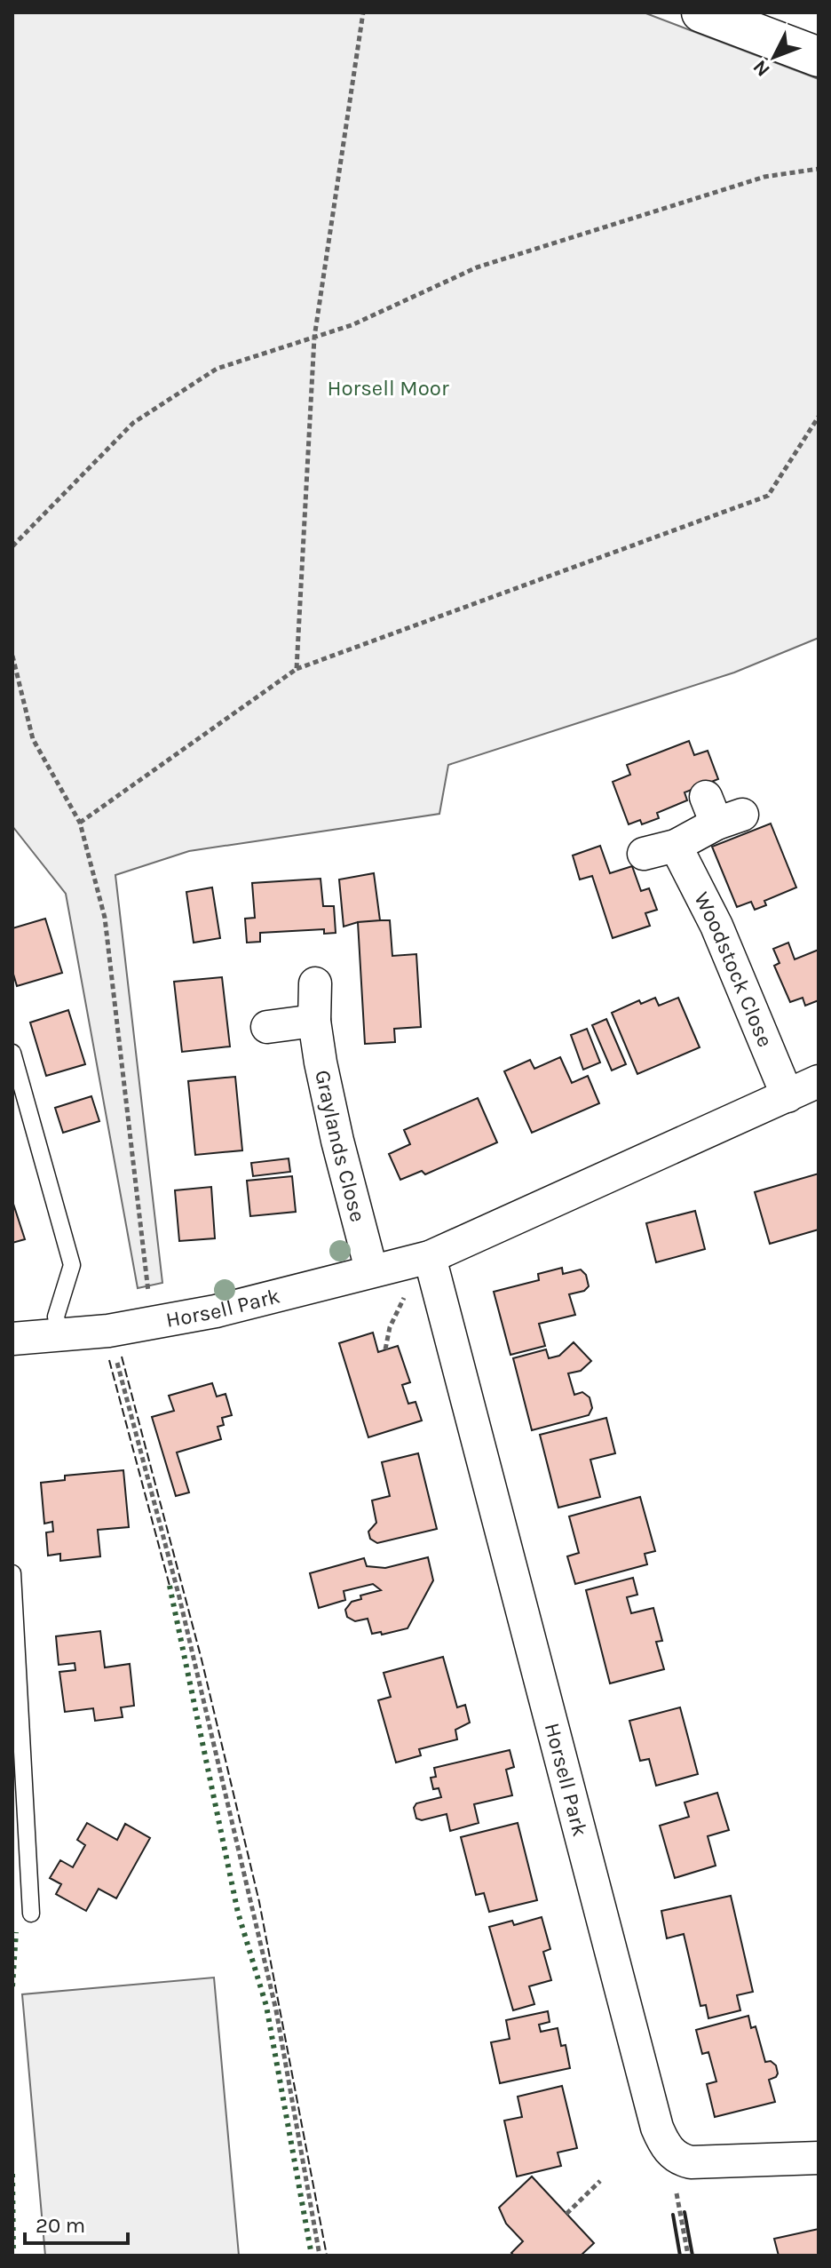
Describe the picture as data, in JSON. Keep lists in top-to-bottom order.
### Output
{
  "streets": {
    "street": ["Woodstock Close", "Graylands Close", "Horsell Park"]
  },
  "crossings": [
    ["Woodstock Close", "Horsell Park"],
    ["Graylands Close", "Horsell Park"]
  ],
  "parks": ["Horsell Moor"],
  "scale_bar": "20 m",
  "north": "bottom left"
}
